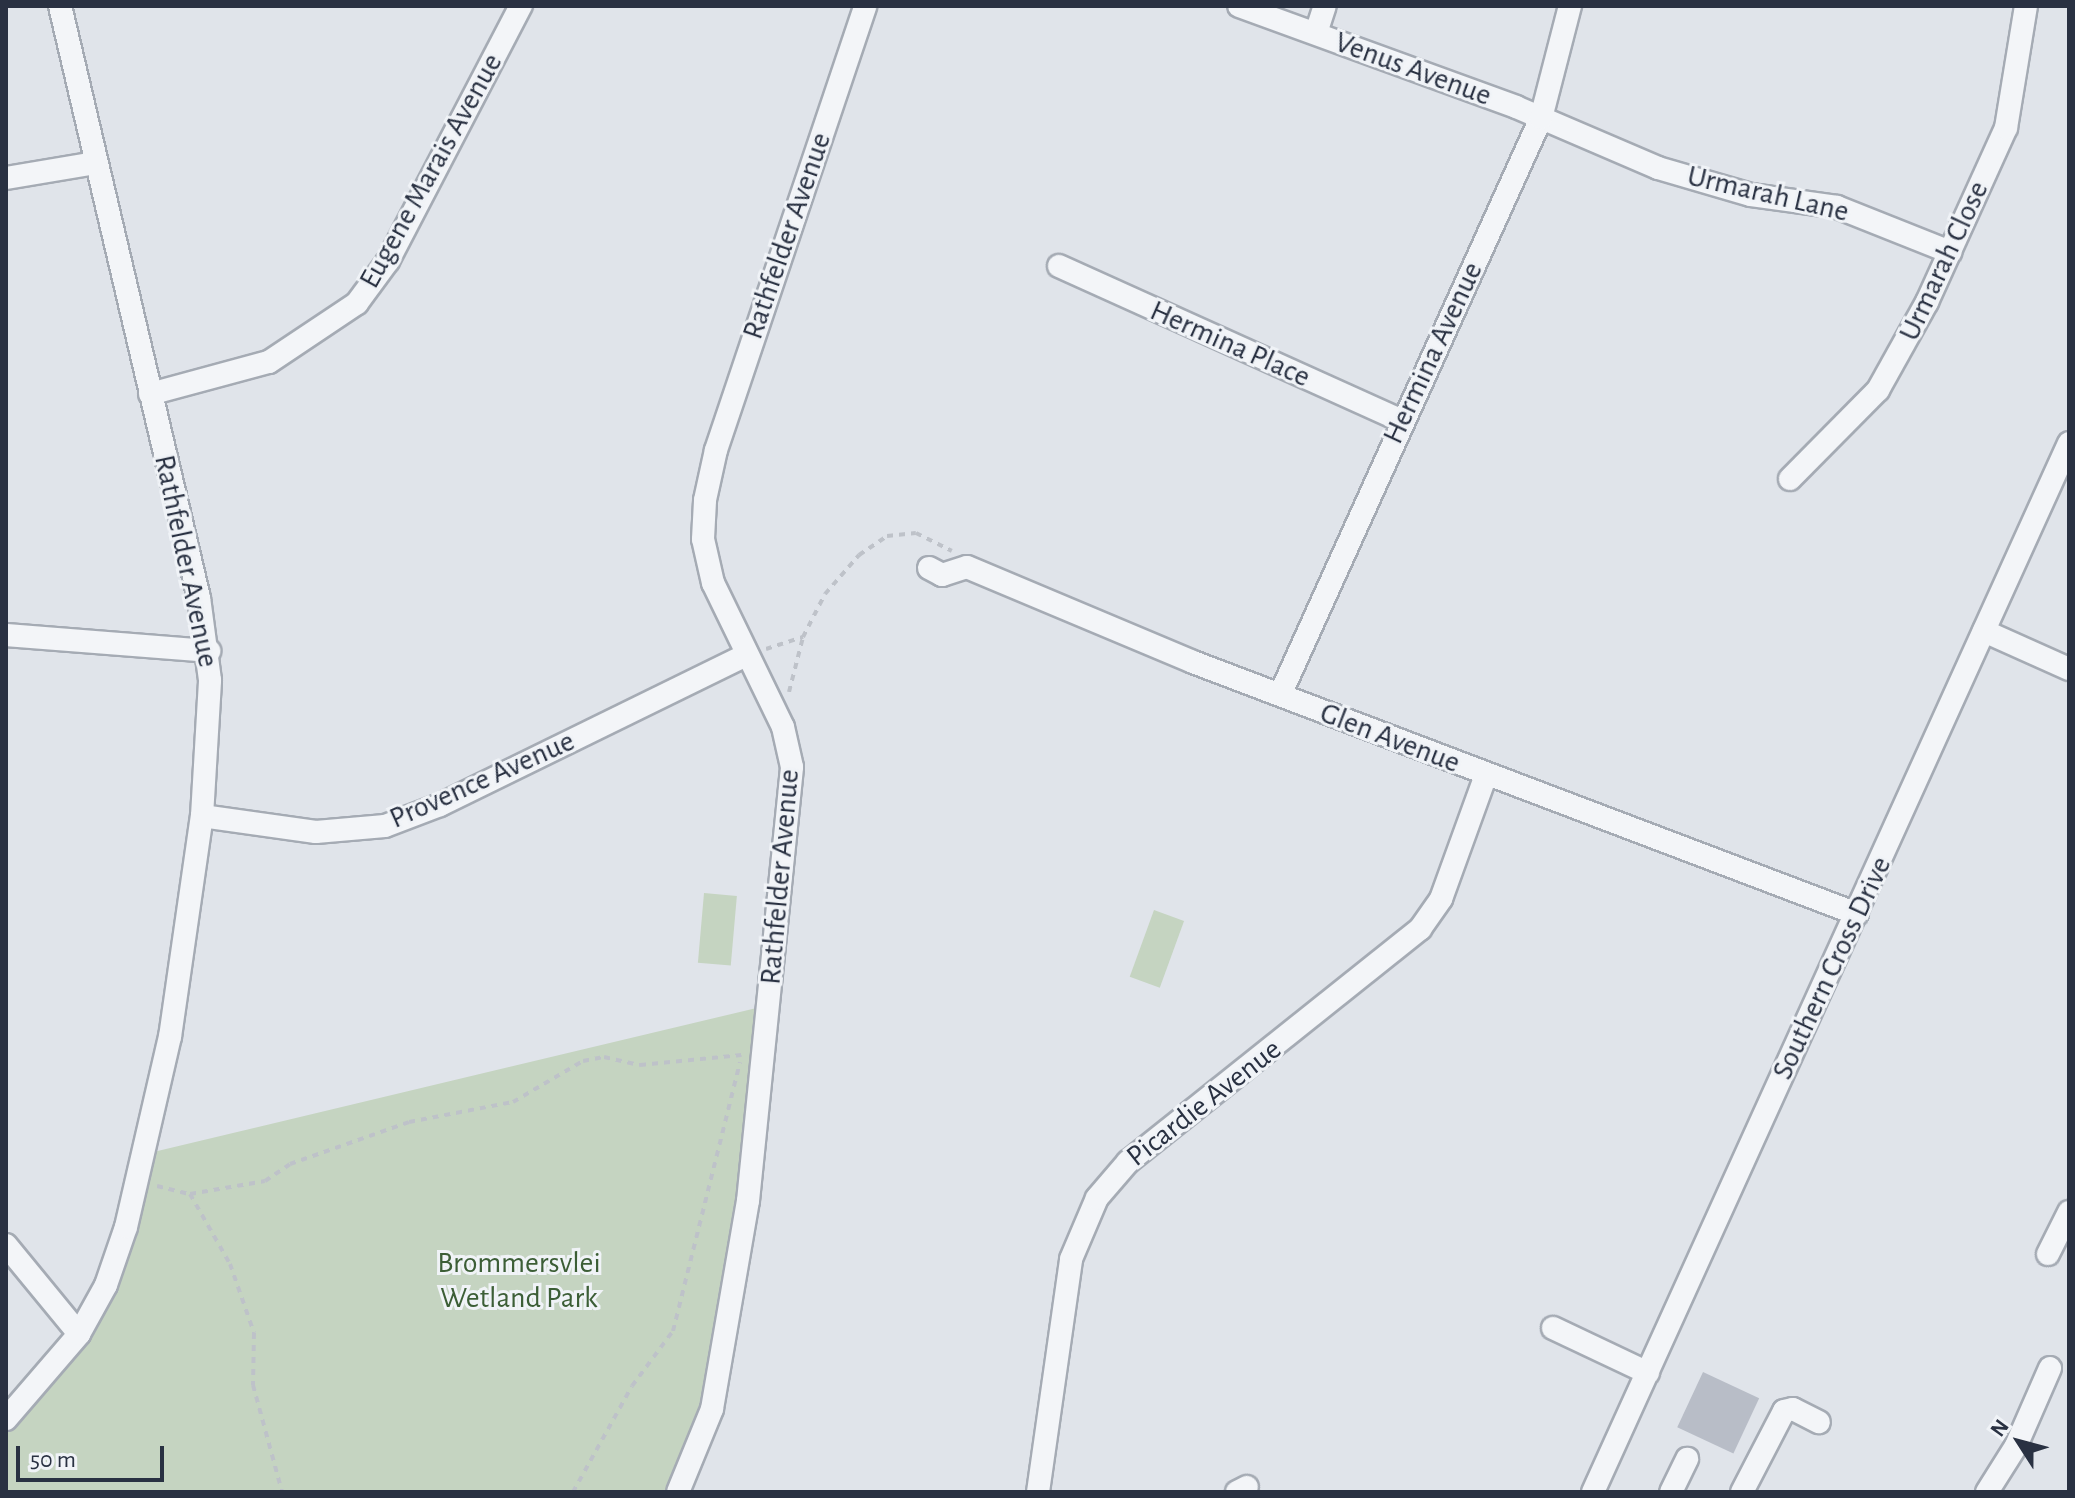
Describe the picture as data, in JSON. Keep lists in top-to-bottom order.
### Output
{
  "streets": {
    "street": [
      "Venus Avenue",
      "Eugene Marais Avenue",
      "Urmarah Lane",
      "Rathfelder Avenue",
      "Urmarah Close",
      "Hermina Place",
      "Hermina Avenue",
      "Glen Avenue",
      "Provence Avenue",
      "Southern Cross Drive",
      "Picardie Avenue"
    ]
  },
  "crossings": [
    ["Venus Avenue", "Urmarah Lane"],
    ["Venus Avenue", "Hermina Avenue"],
    ["Eugene Marais Avenue", "Rathfelder Avenue"],
    ["Urmarah Lane", "Urmarah Close"],
    ["Urmarah Lane", "Hermina Avenue"],
    ["Rathfelder Avenue", "Provence Avenue"],
    ["Hermina Place", "Hermina Avenue"],
    ["Hermina Avenue", "Glen Avenue"],
    ["Glen Avenue", "Southern Cross Drive"],
    ["Glen Avenue", "Picardie Avenue"]
  ],
  "parks": ["Brommersvlei Wetland Park"],
  "scale_bar": "50 m",
  "north": "top left"
}
